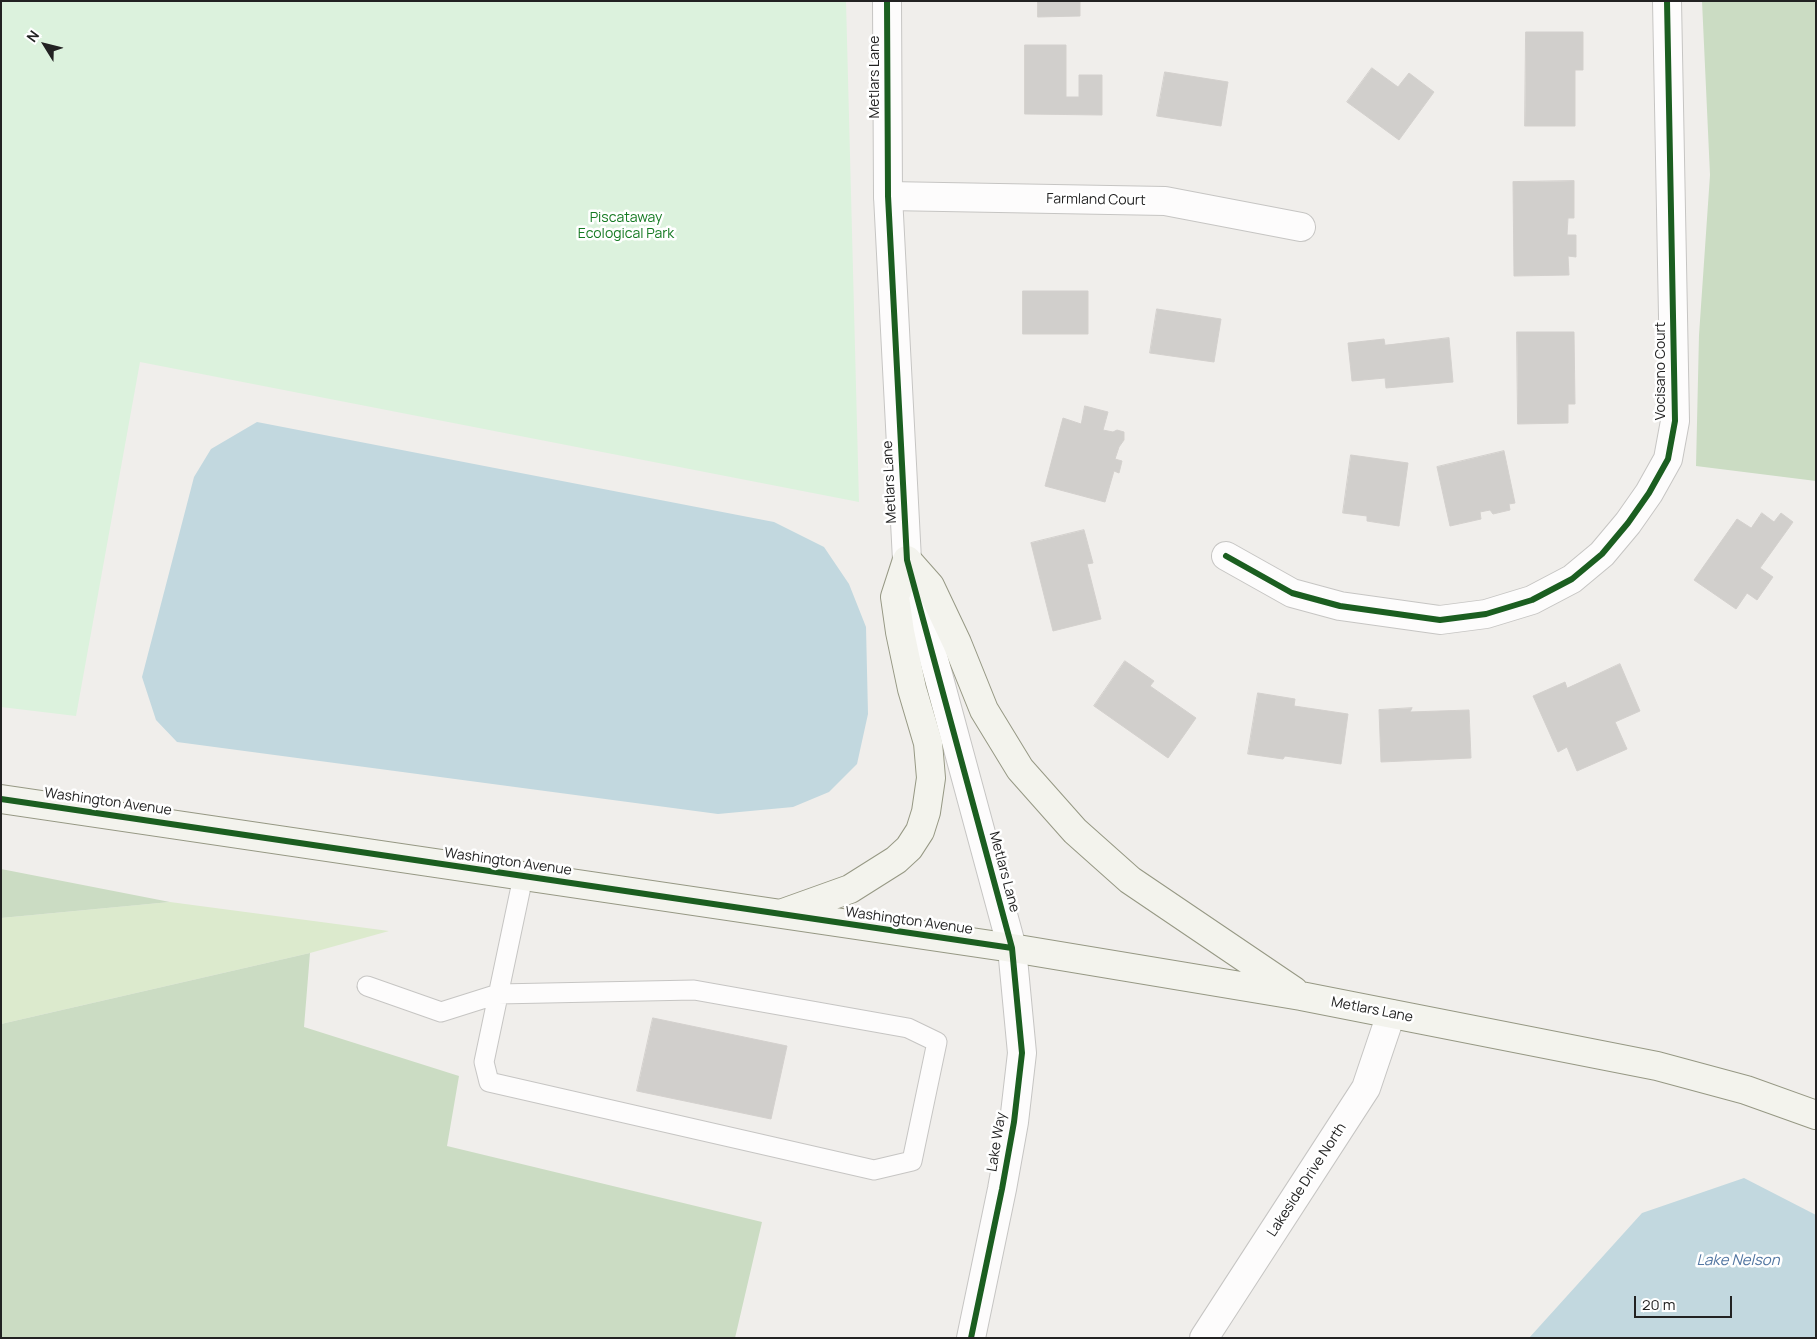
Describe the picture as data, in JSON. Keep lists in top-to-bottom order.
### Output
{
  "streets": {
    "main road": ["Metlars Lane", "Washington Avenue"],
    "street": [
      "Farmland Court",
      "Vocisano Court",
      "Lake Way",
      "Lakeside Drive North"
    ]
  },
  "crossings": [
    ["Metlars Lane", "Farmland Court"],
    ["Metlars Lane", "Washington Avenue"],
    ["Metlars Lane", "Lake Way"],
    ["Metlars Lane", "Lakeside Drive North"],
    ["Washington Avenue", "Lake Way"]
  ],
  "water": ["Lake Nelson"],
  "parks": ["Piscataway Ecological Park"],
  "scale_bar": "20 m",
  "north": "top left"
}
